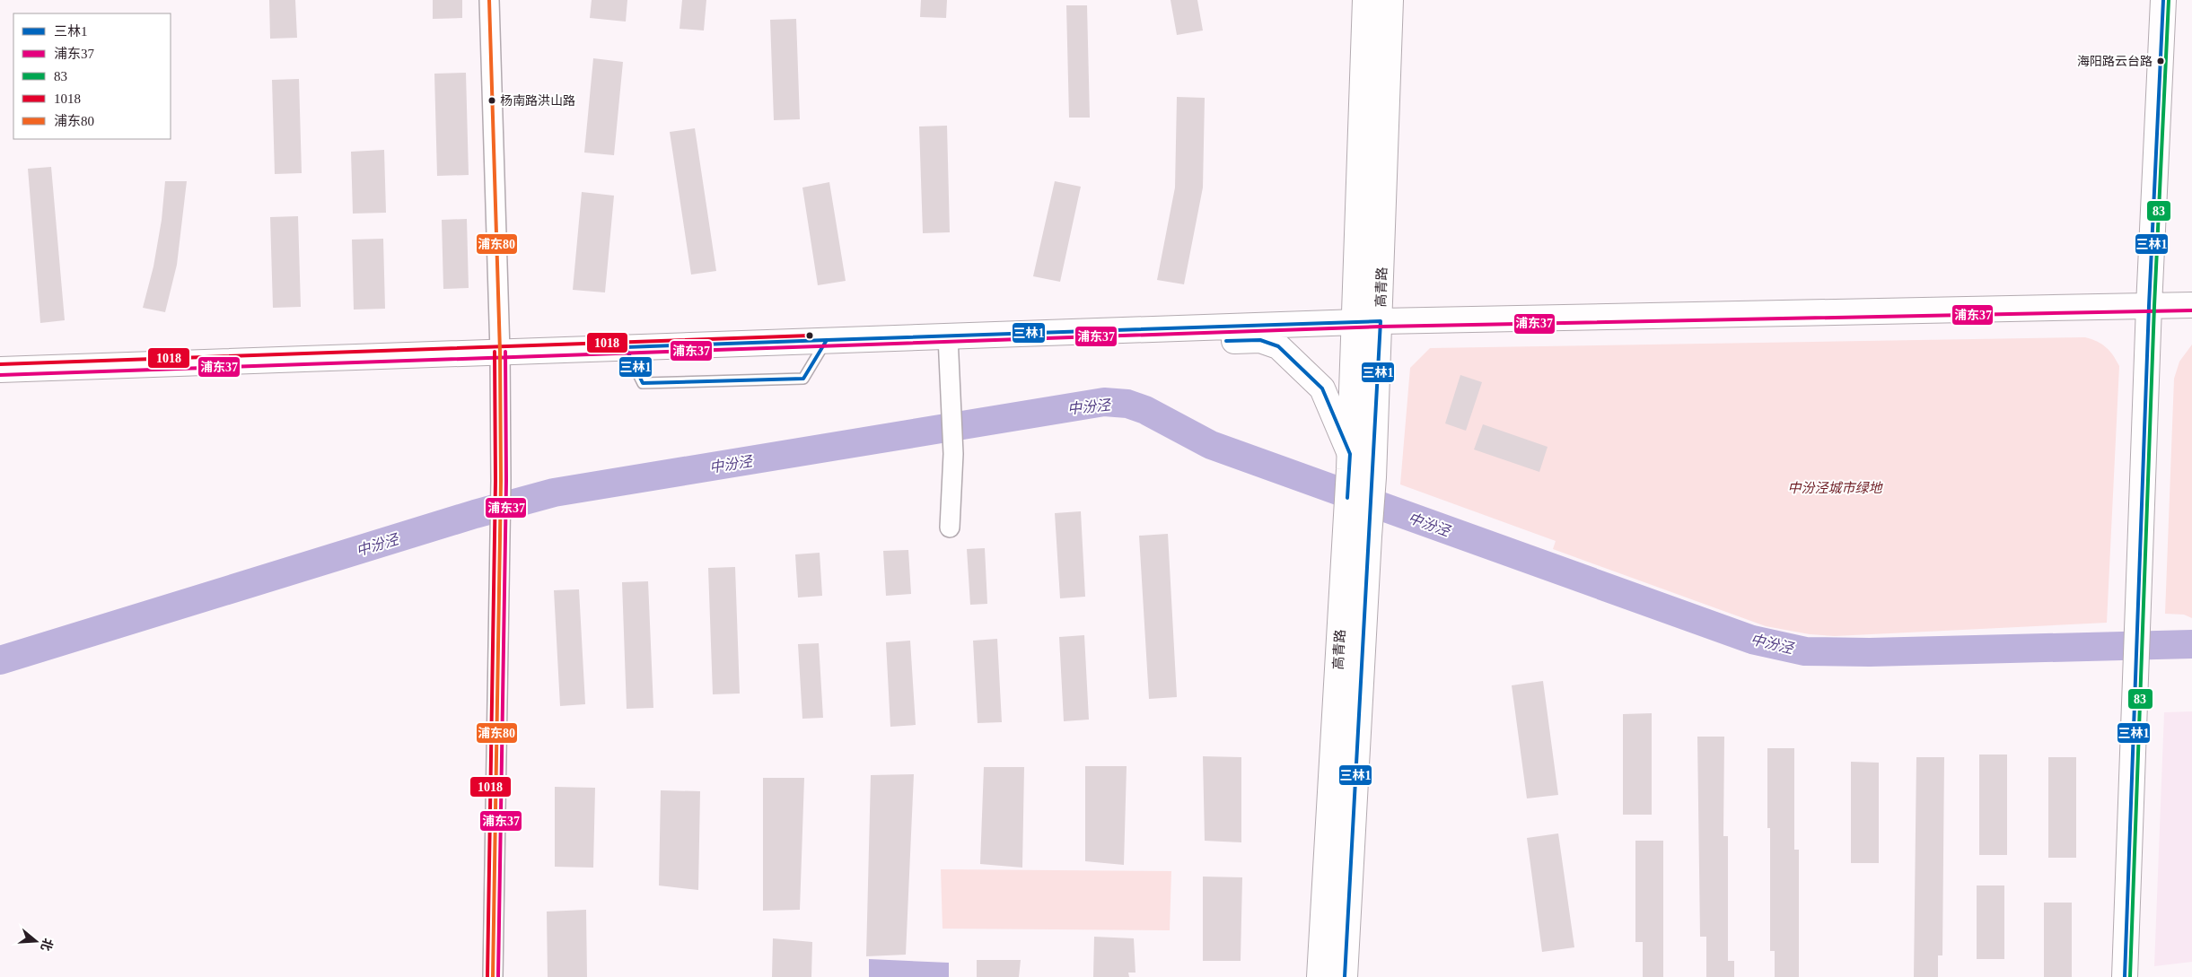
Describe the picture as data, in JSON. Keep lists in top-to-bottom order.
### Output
{
  "streets": {
    "street": ["高青路"]
  },
  "water": ["中汾泾"],
  "parks": ["中汾泾城市绿地"],
  "places": ["海阳路云台路", "杨南路洪山路"],
  "lines": [
    "transit line 三林1",
    "transit line 83",
    "transit line 浦东80",
    "transit line 浦东37",
    "transit line 1018"
  ],
  "legend": [
    "三林1",
    "浦东37",
    "83",
    "1018",
    "浦东80"
  ],
  "north": "right"
}
